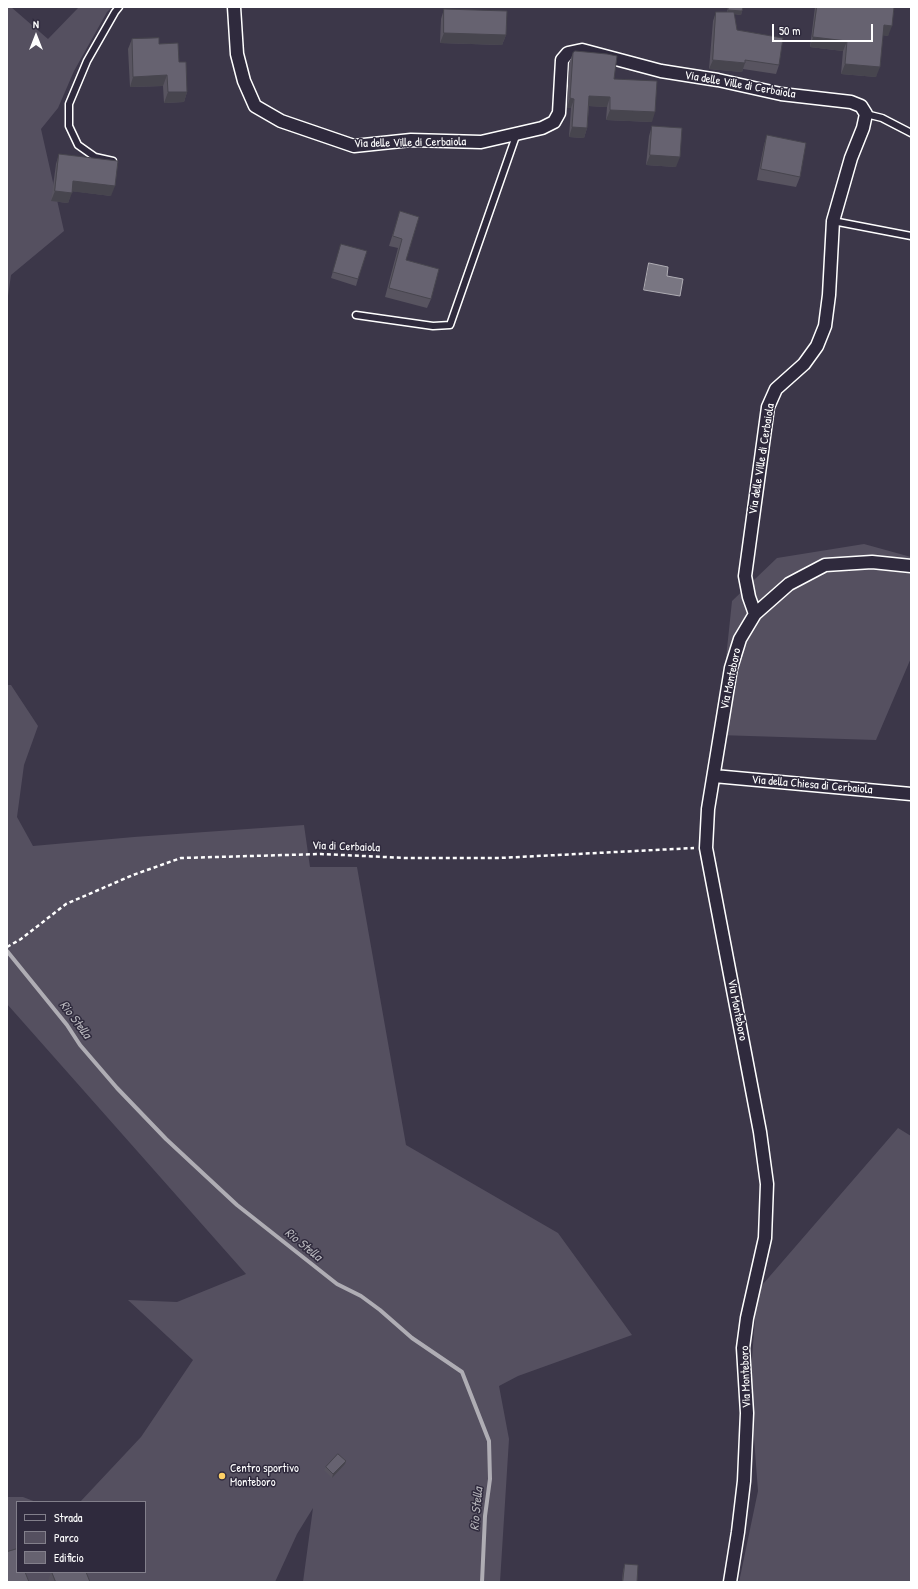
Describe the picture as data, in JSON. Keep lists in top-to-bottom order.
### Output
{
  "streets": {
    "street": ["Via delle Ville di Cerbaiola", "Via Monteboro", "Via della Chiesa di Cerbaiola"],
    "path": ["Via di Cerbaiola"]
  },
  "crossings": [
    ["Via delle Ville di Cerbaiola", "Via Monteboro"],
    ["Via Monteboro", "Via della Chiesa di Cerbaiola"],
    ["Via Monteboro", "Via di Cerbaiola"]
  ],
  "water": ["Rio Stella"],
  "places": ["Centro sportivo Monteboro"],
  "legend": ["Strada", "Parco", "Edificio"],
  "scale_bar": "50 m",
  "north": "top"
}
